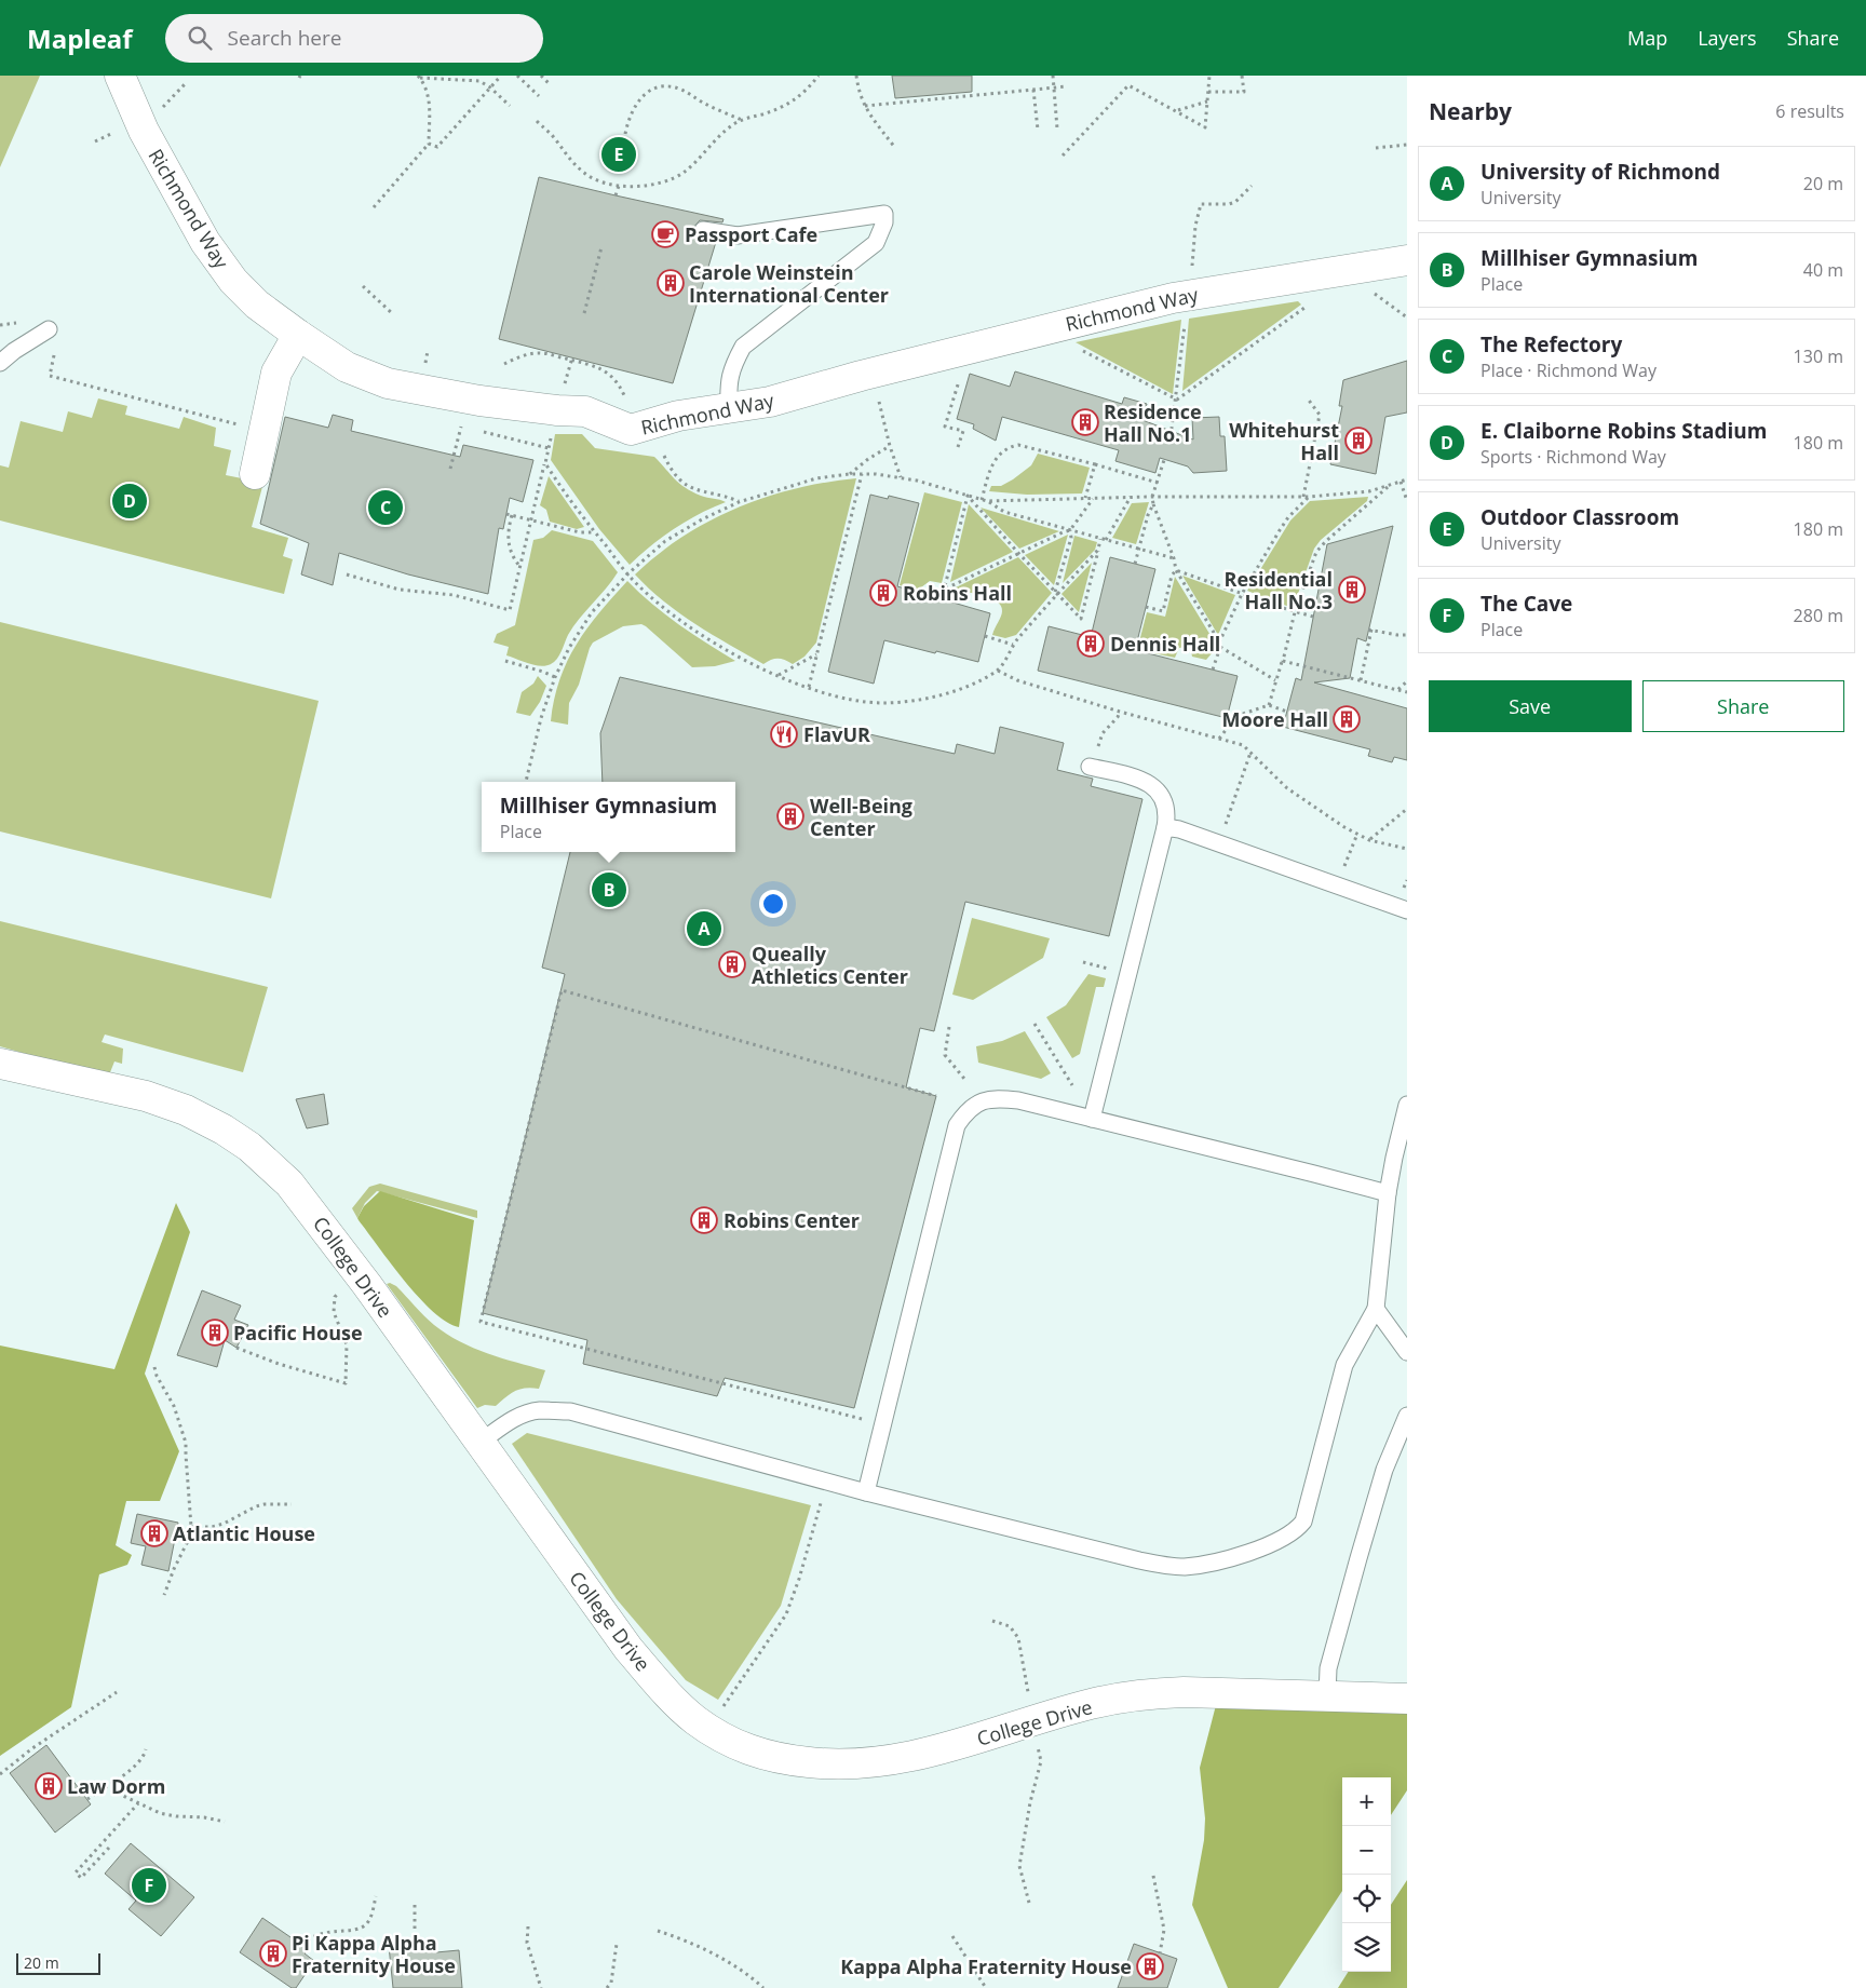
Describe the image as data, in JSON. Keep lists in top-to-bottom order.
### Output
{
  "streets": {
    "street": ["Richmond Way", "College Drive"]
  },
  "places": {
    "cafe": ["Passport Cafe"],
    "building": [
      "Carole Weinstein International Center",
      "Residence Hall No.1",
      "Whitehurst Hall",
      "Residential Hall No.3",
      "Robins Hall",
      "Dennis Hall",
      "Moore Hall",
      "Well-Being Center",
      "Queally Athletics Center",
      "Robins Center",
      "Pacific House",
      "Atlantic House",
      "Law Dorm",
      "Pi Kappa Alpha Fraternity House",
      "Kappa Alpha Fraternity House"
    ],
    "restaurant": ["FlavUR"]
  },
  "scale_bar": "20 m",
  "page": {
    "header": "Mapleaf",
    "search": "Search here",
    "nav": ["Map", "Layers", "Share"],
    "heading": ["Nearby", "6 results"],
    "pins": [
      "E",
      "D",
      "C",
      "B",
      "A",
      "F"
    ],
    "list": [
      {
        "mark": "A",
        "name": "University of Richmond",
        "note": "University",
        "value": "20 m"
      },
      {
        "mark": "B",
        "name": "Millhiser Gymnasium",
        "note": "Place",
        "value": "40 m"
      },
      {
        "mark": "C",
        "name": "The Refectory",
        "note": "Place · Richmond Way",
        "value": "130 m"
      },
      {
        "mark": "D",
        "name": "E. Claiborne Robins Stadium",
        "note": "Sports · Richmond Way",
        "value": "180 m"
      },
      {
        "mark": "E",
        "name": "Outdoor Classroom",
        "note": "University",
        "value": "180 m"
      },
      {
        "mark": "F",
        "name": "The Cave",
        "note": "Place",
        "value": "280 m"
      }
    ],
    "buttons": ["Save", "Share"],
    "popup": ["Millhiser Gymnasium", "Place"],
    "map_buttons": ["+", "−"],
    "scale": "20 m"
  }
}
